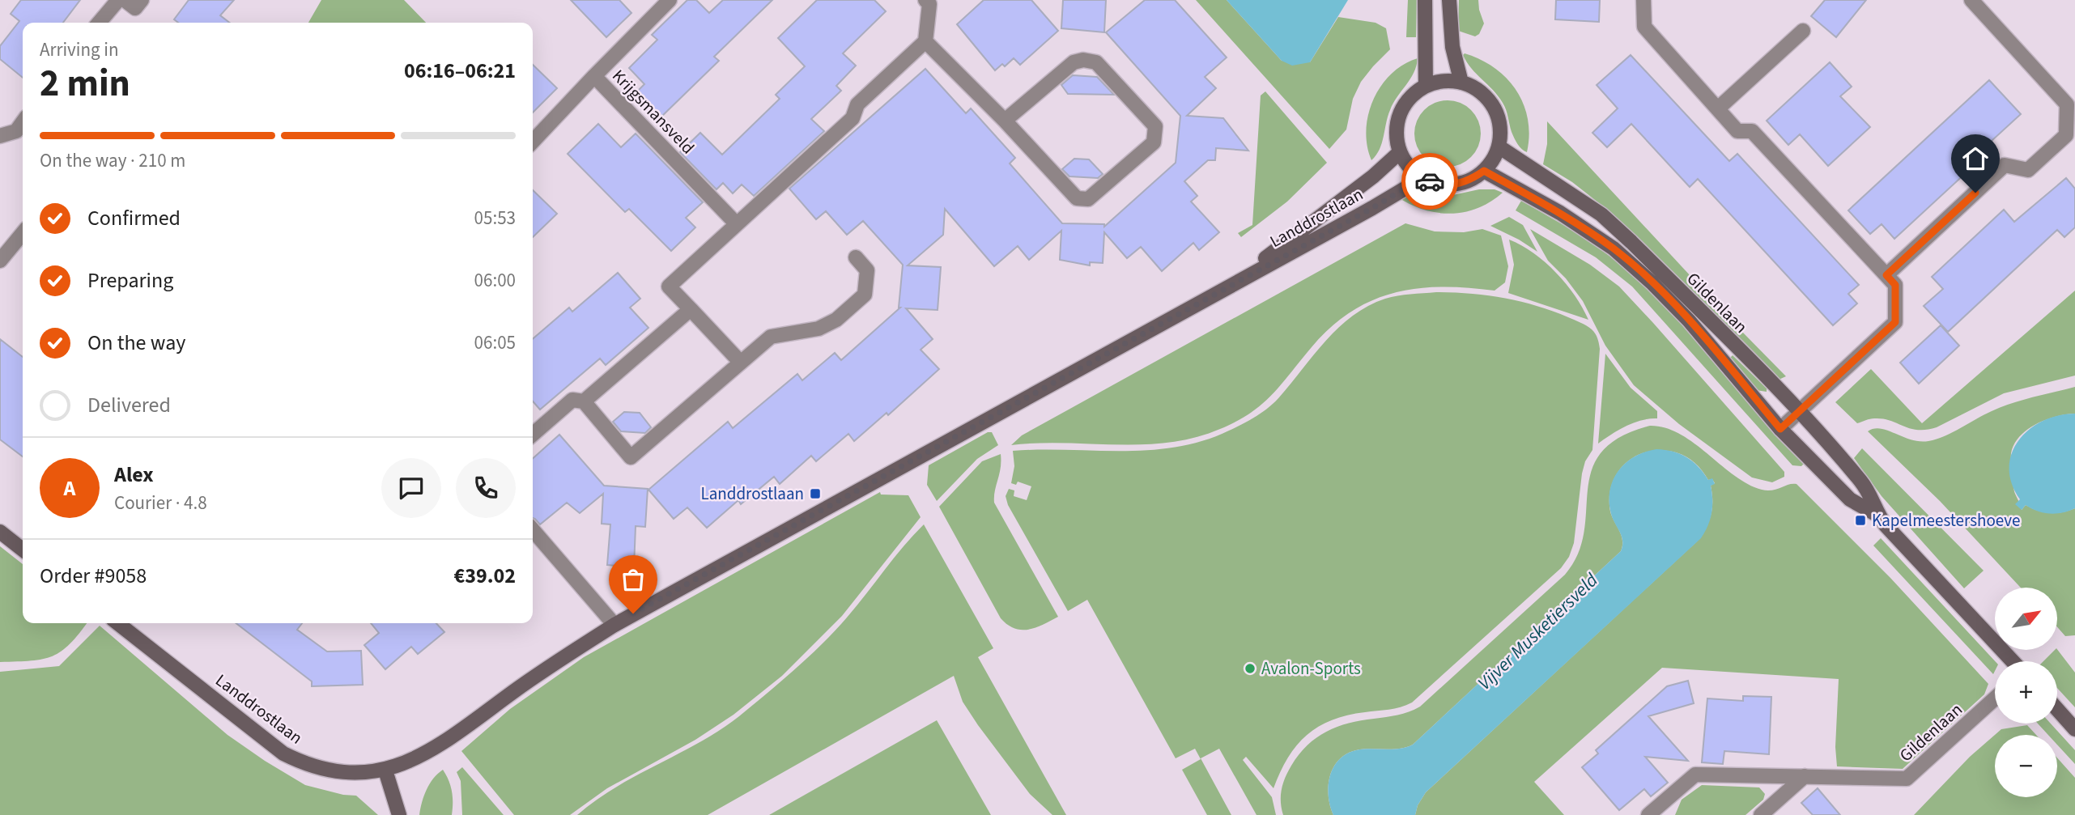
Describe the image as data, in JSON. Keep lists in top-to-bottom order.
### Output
{
  "streets": {
    "street": ["Krijgsmansveld", "Landdrostlaan", "Gildenlaan"]
  },
  "crossings": [
    ["Landdrostlaan", "Gildenlaan"]
  ],
  "water": ["Vijver Musketiersveld"],
  "places": {
    "transit": ["Landdrostlaan", "Kapelmeestershoeve"],
    "other": ["Avalon-Sports"]
  },
  "north": "top right",
  "page": {
    "heading": ["2 min", "Arriving in", "06:16–06:21"],
    "panel": [
      "Alex",
      "Courier · 4.8",
      "Order #9058",
      "€39.02"
    ],
    "bar": "On the way · 210 m",
    "list": [
      ["Confirmed", "05:53"],
      ["Preparing", "06:00"],
      ["On the way", "06:05"],
      "Delivered"
    ],
    "round": "A",
    "map_buttons": ["+", "−"]
  }
}
